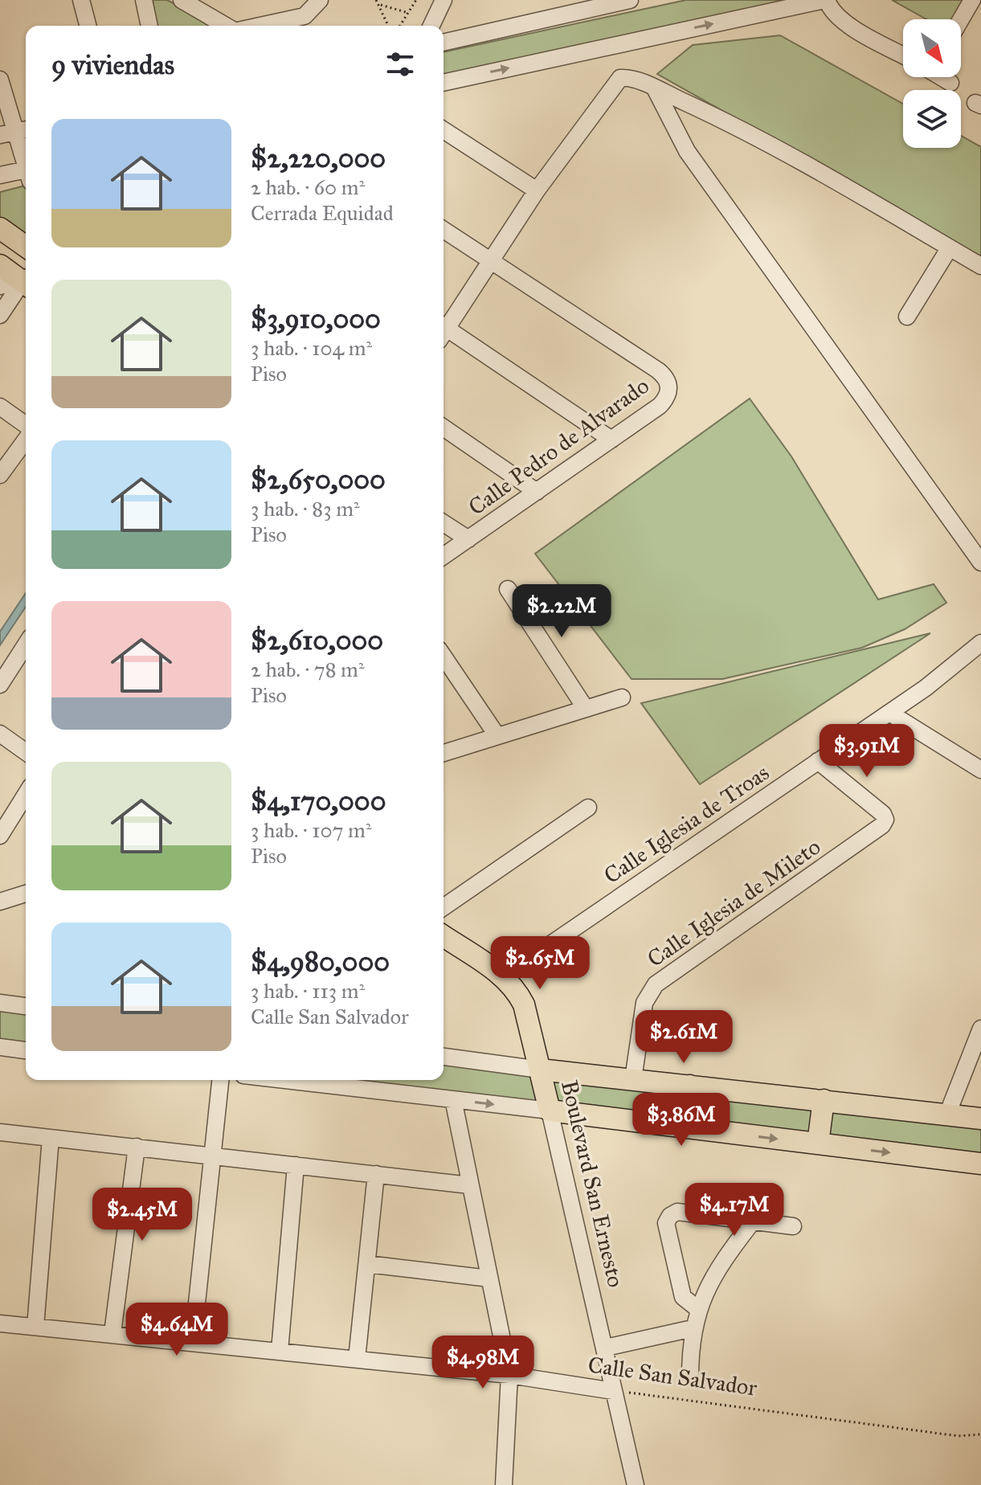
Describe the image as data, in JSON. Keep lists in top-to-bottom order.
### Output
{
  "streets": {
    "main road": ["Boulevard San Ernesto"],
    "street": [
      "Calle Pedro de Alvarado",
      "Calle Iglesia de Troas",
      "Calle Iglesia de Mileto",
      "Calle San Salvador"
    ]
  },
  "crossings": [
    ["Calle Iglesia de Troas", "Calle Iglesia de Mileto"],
    ["Calle Iglesia de Troas", "Boulevard San Ernesto"],
    ["Boulevard San Ernesto", "Calle San Salvador"]
  ],
  "north": "bottom right",
  "page": {
    "heading": "9 viviendas",
    "list": [
      {
        "name": "$2,220,000",
        "note": "2 hab. · 60 m² · Cerrada Equidad"
      },
      {
        "name": "$3,910,000",
        "note": "3 hab. · 104 m² · Piso"
      },
      {
        "name": "$2,650,000",
        "note": "3 hab. · 83 m² · Piso"
      },
      {
        "name": "$2,610,000",
        "note": "2 hab. · 78 m² · Piso"
      },
      {
        "name": "$4,170,000",
        "note": "3 hab. · 107 m² · Piso"
      },
      {
        "name": "$4,980,000",
        "note": "3 hab. · 113 m² · Calle San Salvador"
      }
    ],
    "price": [
      "$2.22M",
      "$3.91M",
      "$2.65M",
      "$2.61M",
      "$3.86M",
      "$4.17M",
      "$2.45M",
      "$4.64M",
      "$4.98M"
    ]
  }
}
